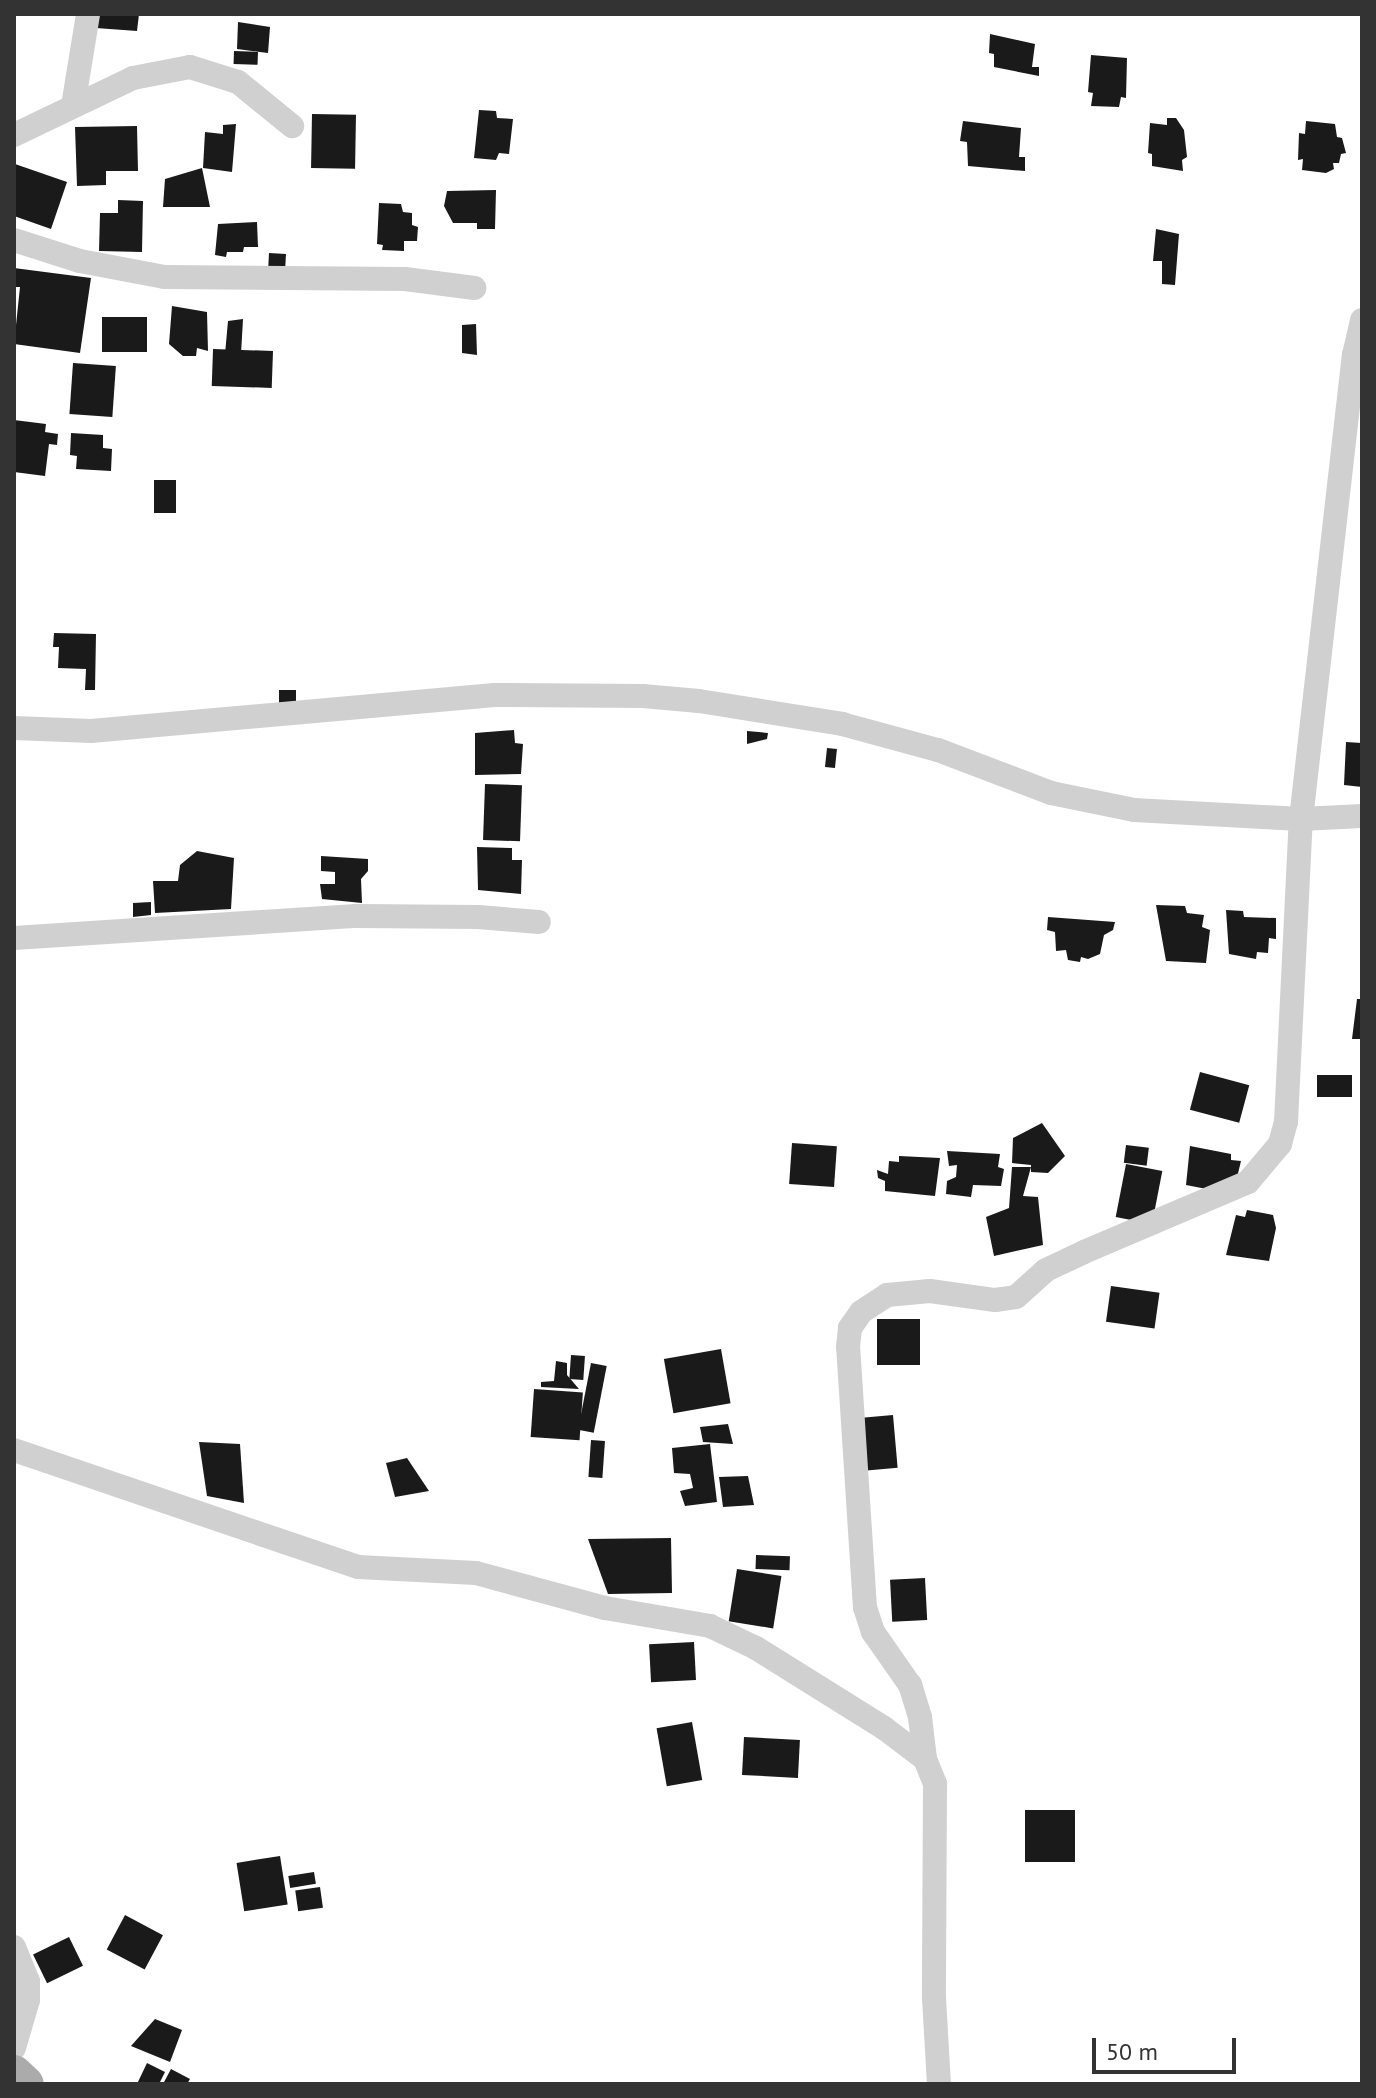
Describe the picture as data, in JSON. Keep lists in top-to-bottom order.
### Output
{
  "scale_bar": "50 m"
}
